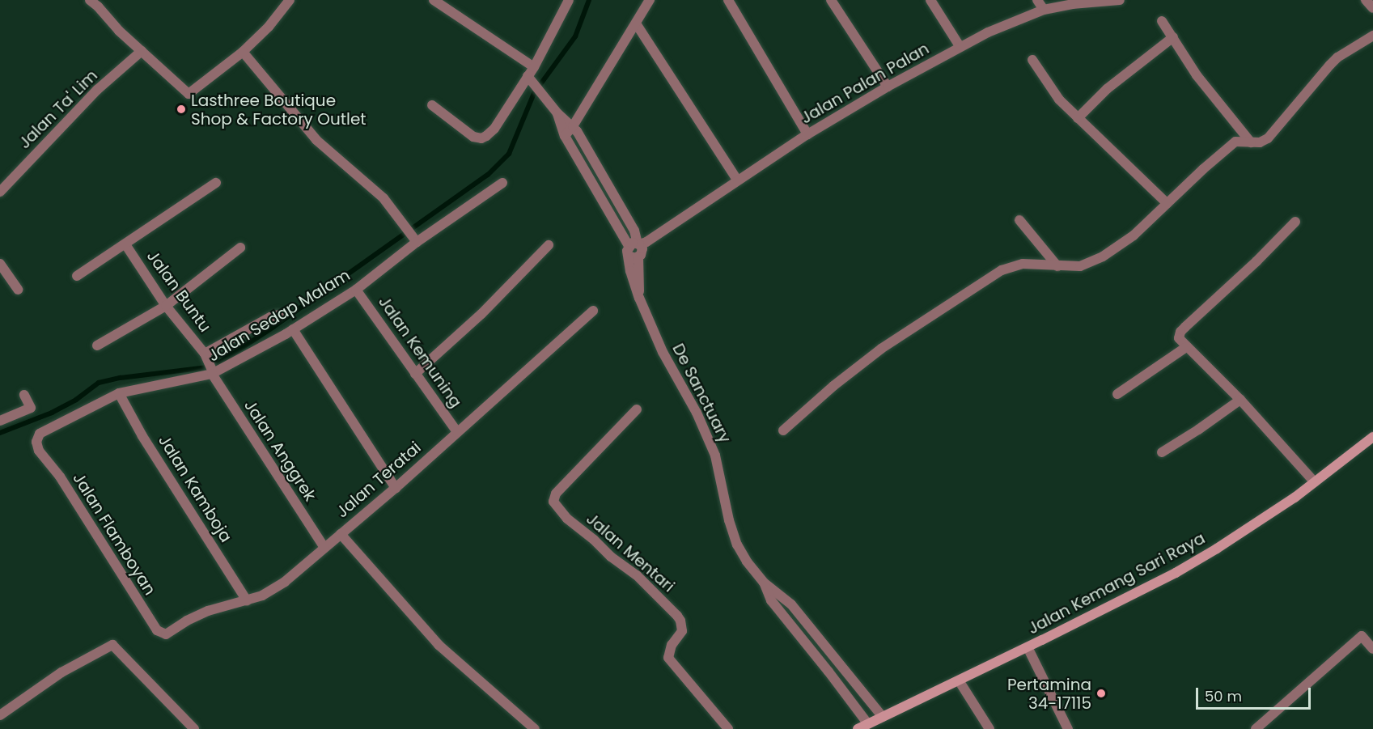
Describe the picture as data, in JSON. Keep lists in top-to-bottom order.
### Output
{
  "streets": {
    "main road": ["Jalan Kemang Sari Raya"],
    "street": [
      "Jalan Palan Palan",
      "Jalan Ta' Lim",
      "Jalan Buntu",
      "Jalan Sedap Malam",
      "Jalan Kemuning",
      "De Sanctuary",
      "Jalan Anggrek",
      "Jalan Teratai",
      "Jalan Kamboja",
      "Jalan Flamboyan",
      "Jalan Mentari"
    ]
  },
  "crossings": [
    ["Jalan Palan Palan", "De Sanctuary"],
    ["Jalan Buntu", "Jalan Sedap Malam"],
    ["Jalan Buntu", "Jalan Anggrek"],
    ["Jalan Sedap Malam", "Jalan Kemuning"],
    ["Jalan Sedap Malam", "Jalan Anggrek"],
    ["Jalan Sedap Malam", "Jalan Kamboja"],
    ["Jalan Sedap Malam", "Jalan Flamboyan"],
    ["Jalan Kemuning", "Jalan Teratai"],
    ["De Sanctuary", "Jalan Kemang Sari Raya"],
    ["Jalan Anggrek", "Jalan Teratai"],
    ["Jalan Teratai", "Jalan Kamboja"],
    ["Jalan Teratai", "Jalan Flamboyan"]
  ],
  "places": ["Lasthree Boutique Shop & Factory Outlet", "Pertamina 34-17115"],
  "scale_bar": "50 m"
}
